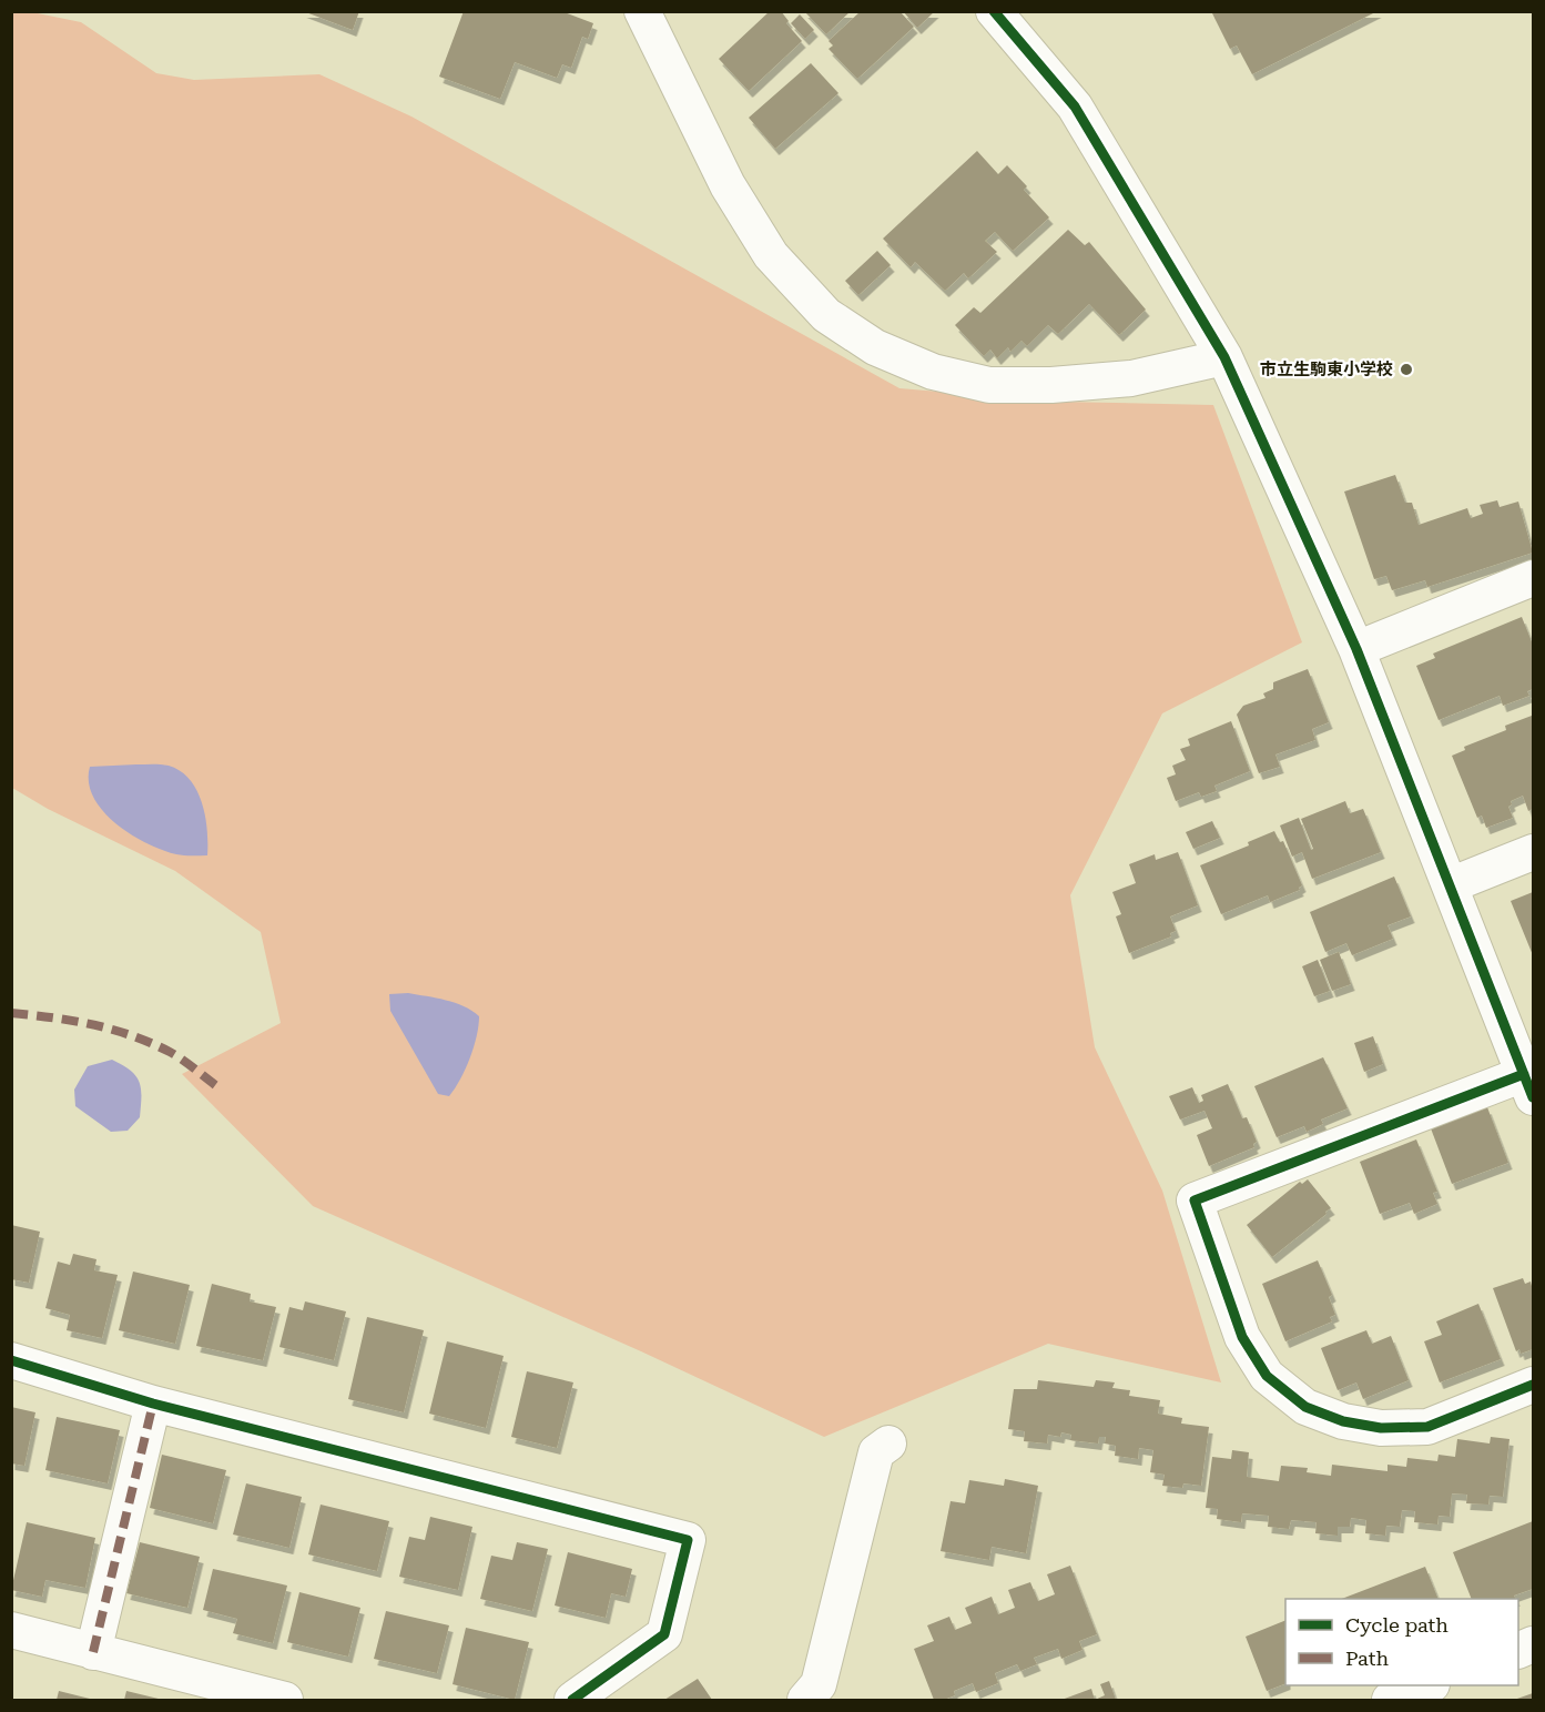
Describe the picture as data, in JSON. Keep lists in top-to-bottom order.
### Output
{
  "places": ["市立生駒東小学校"],
  "legend": ["Cycle path", "Path"]
}
